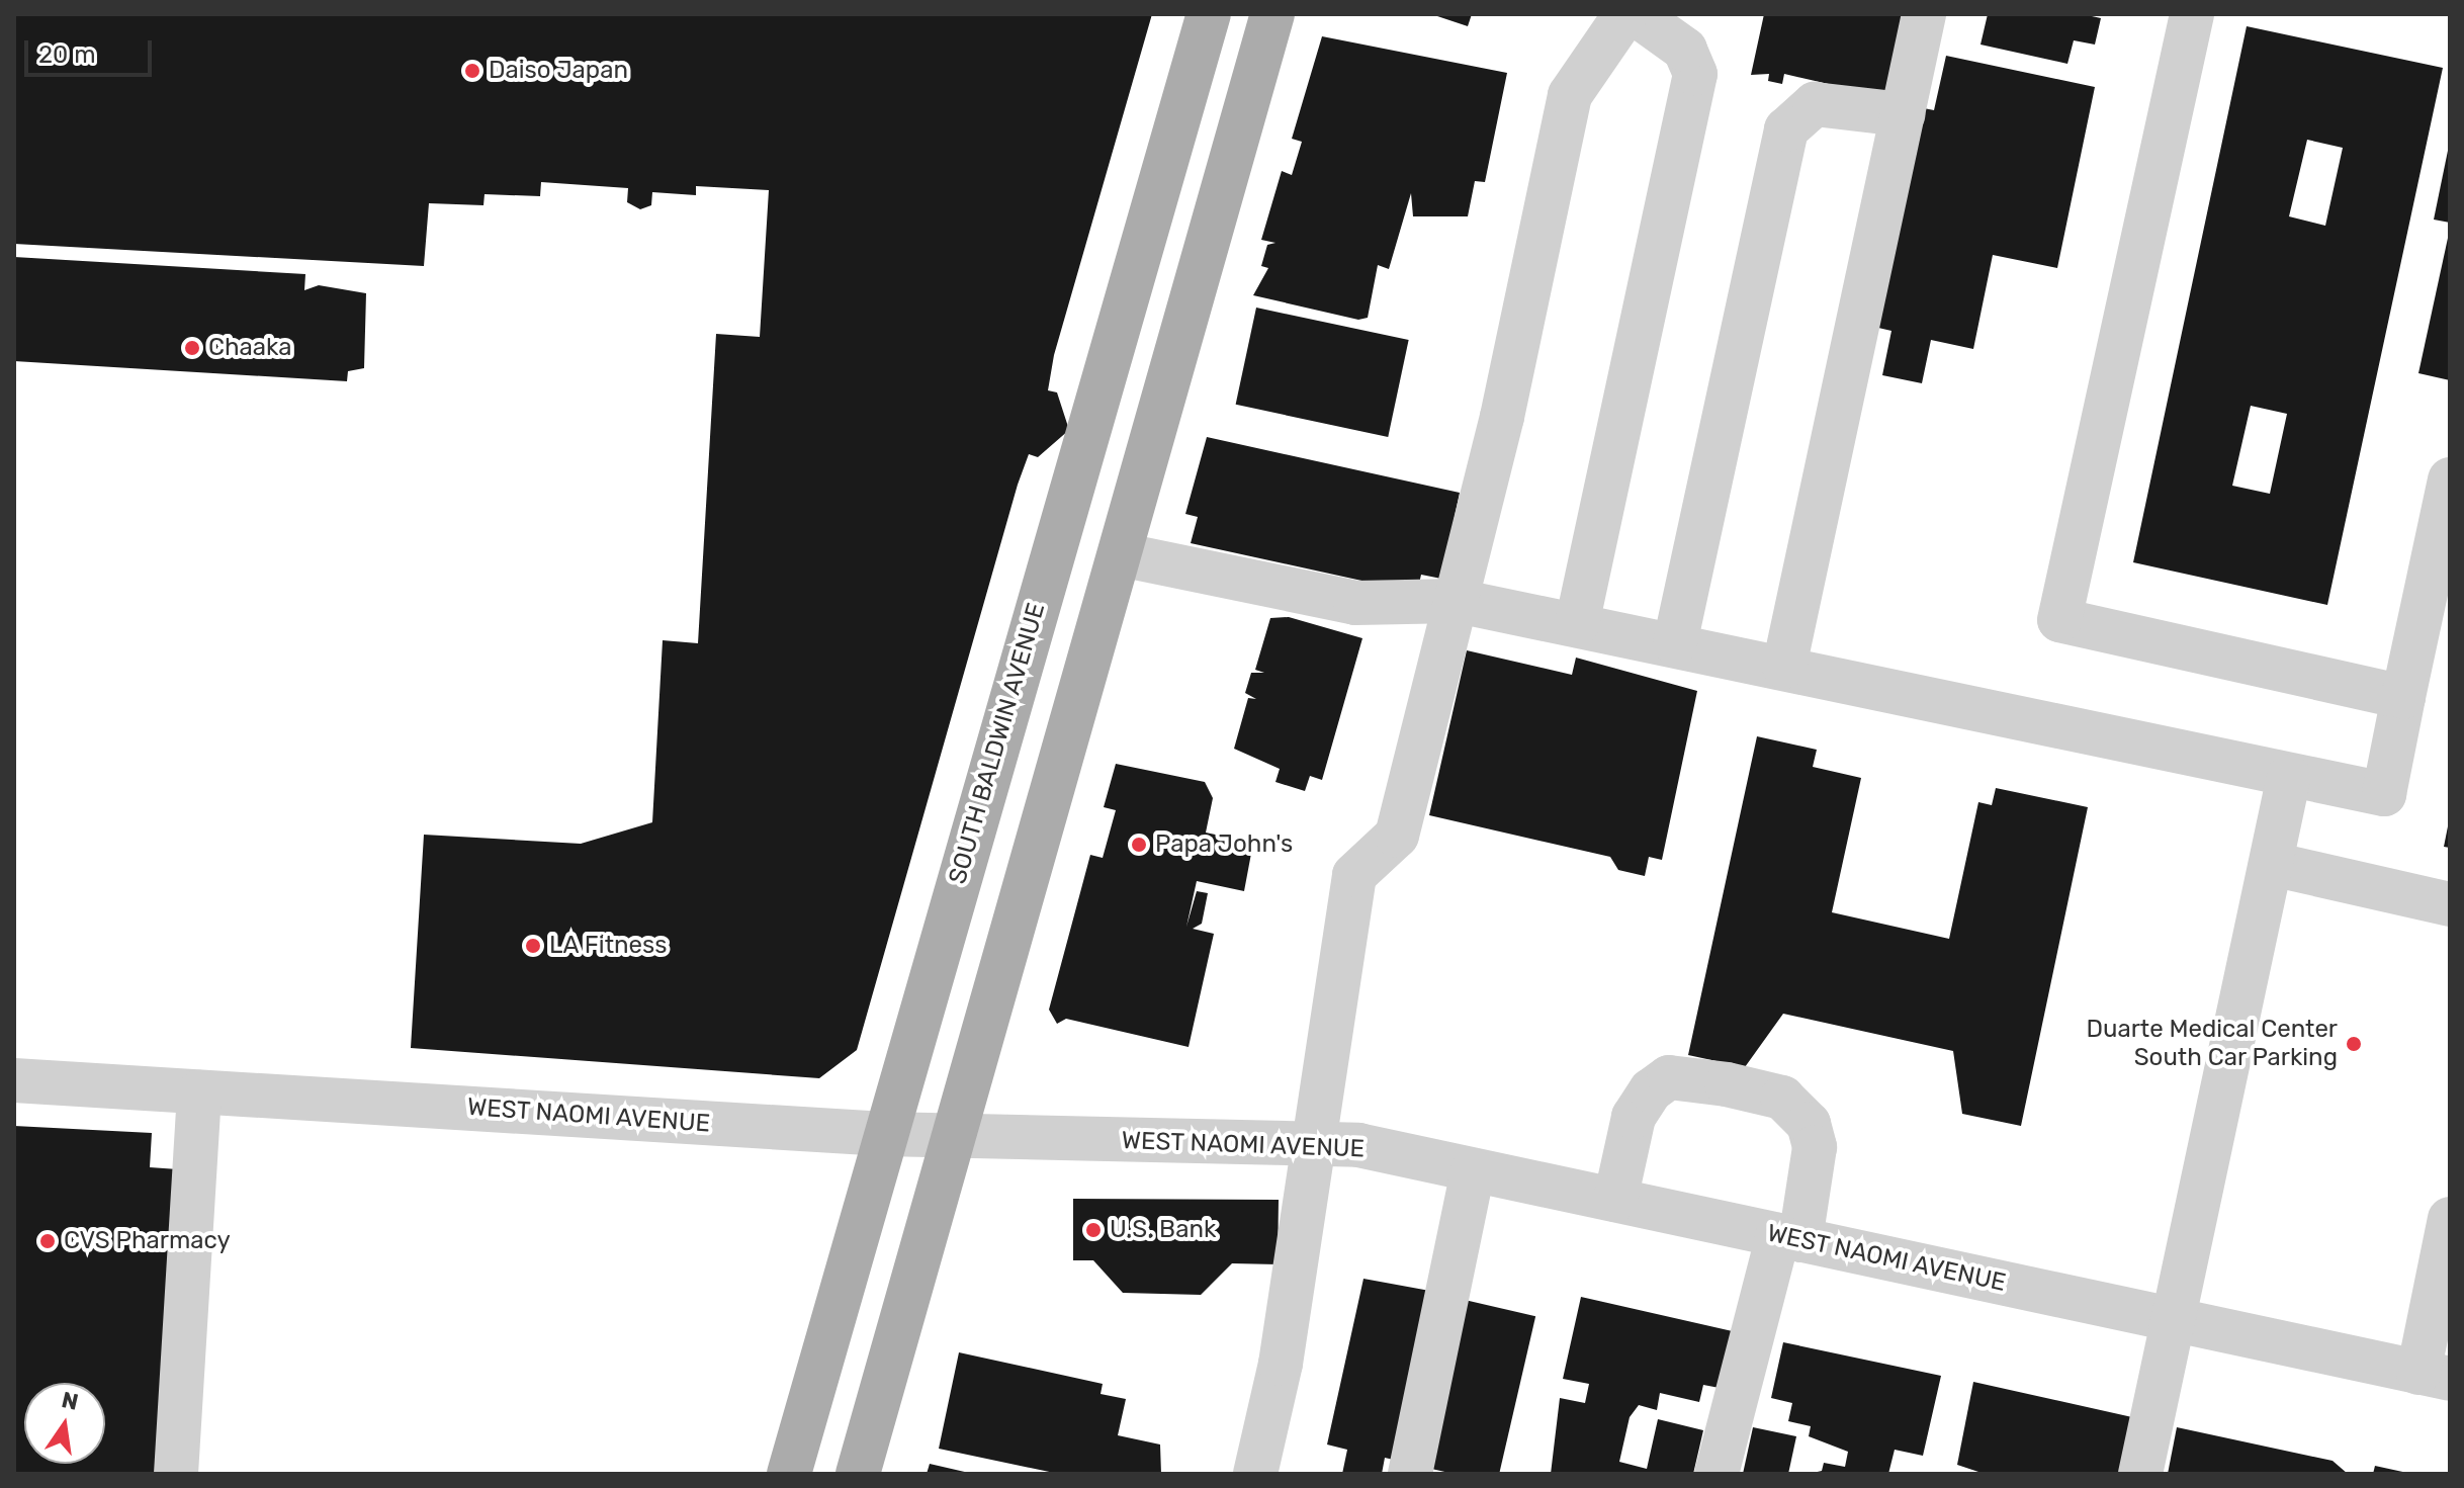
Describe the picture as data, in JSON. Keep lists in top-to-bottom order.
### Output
{
  "streets": {
    "main road": ["SOUTH BALDWIN AVENUE"],
    "street": ["WEST NAOMI AVENUE"]
  },
  "crossings": [
    ["SOUTH BALDWIN AVENUE", "WEST NAOMI AVENUE"]
  ],
  "places": [
    "Daiso Japan",
    "Chaaka",
    "Papa John's",
    "LA Fitness",
    "Duarte Medical Center South Car Parking",
    "U.S. Bank",
    "CVS Pharmacy"
  ],
  "scale_bar": "20 m",
  "north": "top"
}
